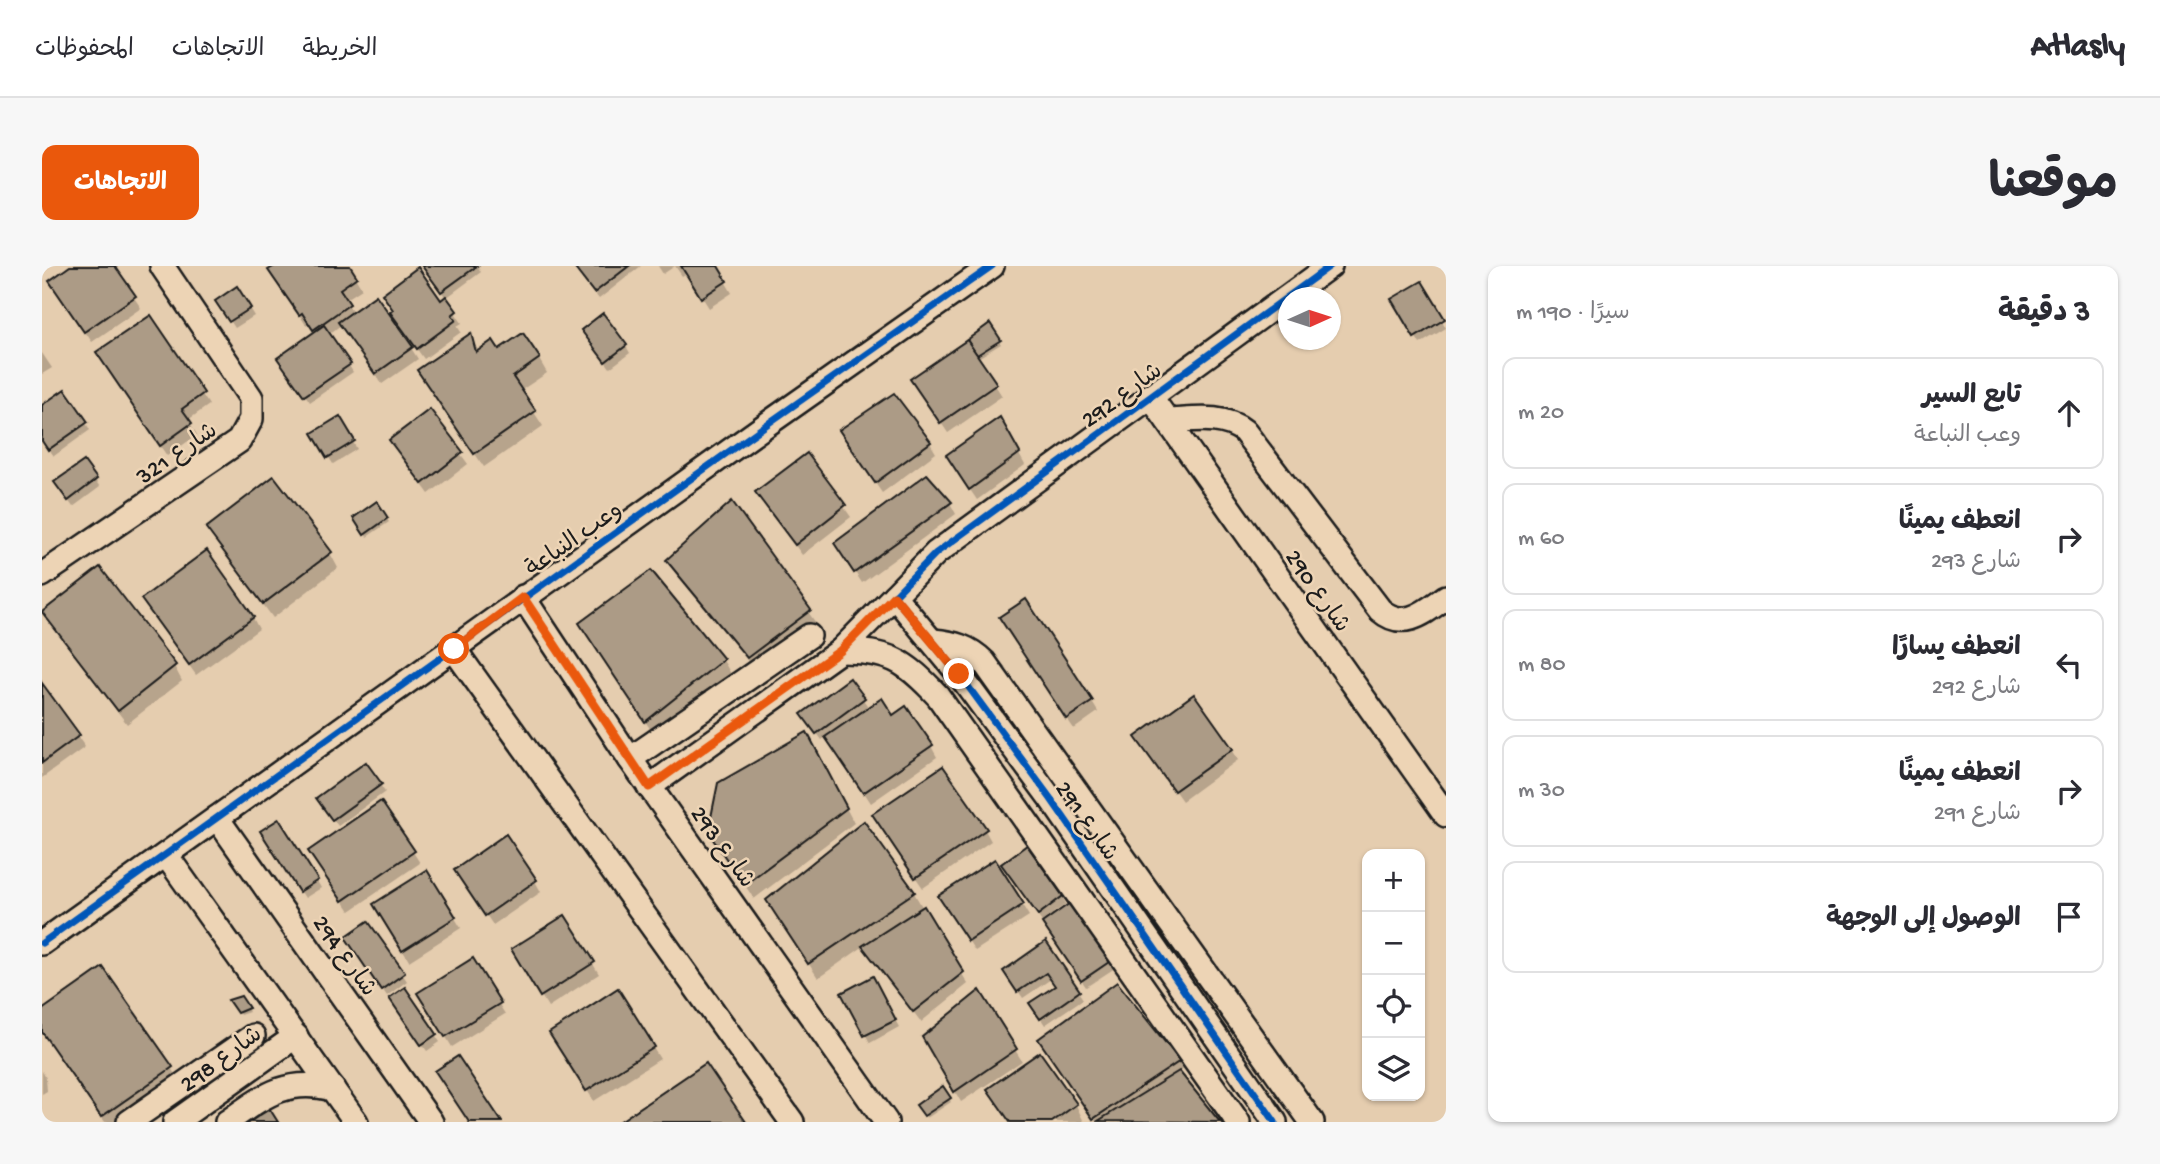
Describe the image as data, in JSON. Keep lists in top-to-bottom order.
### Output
{
  "streets": {
    "street": [
      "شارع 292",
      "شارع 321",
      "وعب النباعة",
      "شارع 290",
      "شارع 291",
      "شارع 293",
      "شارع 294",
      "شارع 298"
    ]
  },
  "crossings": [
    ["شارع 292", "شارع 290"],
    ["شارع 292", "شارع 291"],
    ["وعب النباعة", "شارع 293"],
    ["وعب النباعة", "شارع 294"]
  ],
  "north": "right",
  "page": {
    "header": "Atlasly",
    "nav": ["الخريطة", "الاتجاهات", "المحفوظات"],
    "title": "موقعنا",
    "buttons": "الاتجاهات",
    "heading": ["3 دقيقة", "سيرًا · 190 m"],
    "list": [
      ["تابع السير", "وعب النباعة", "20 m"],
      ["انعطف يمينًا", "شارع 293", "60 m"],
      ["انعطف يسارًا", "شارع 292", "80 m"],
      ["انعطف يمينًا", "شارع 291", "30 m"],
      "الوصول إلى الوجهة"
    ],
    "map_buttons": ["+", "−"]
  }
}
